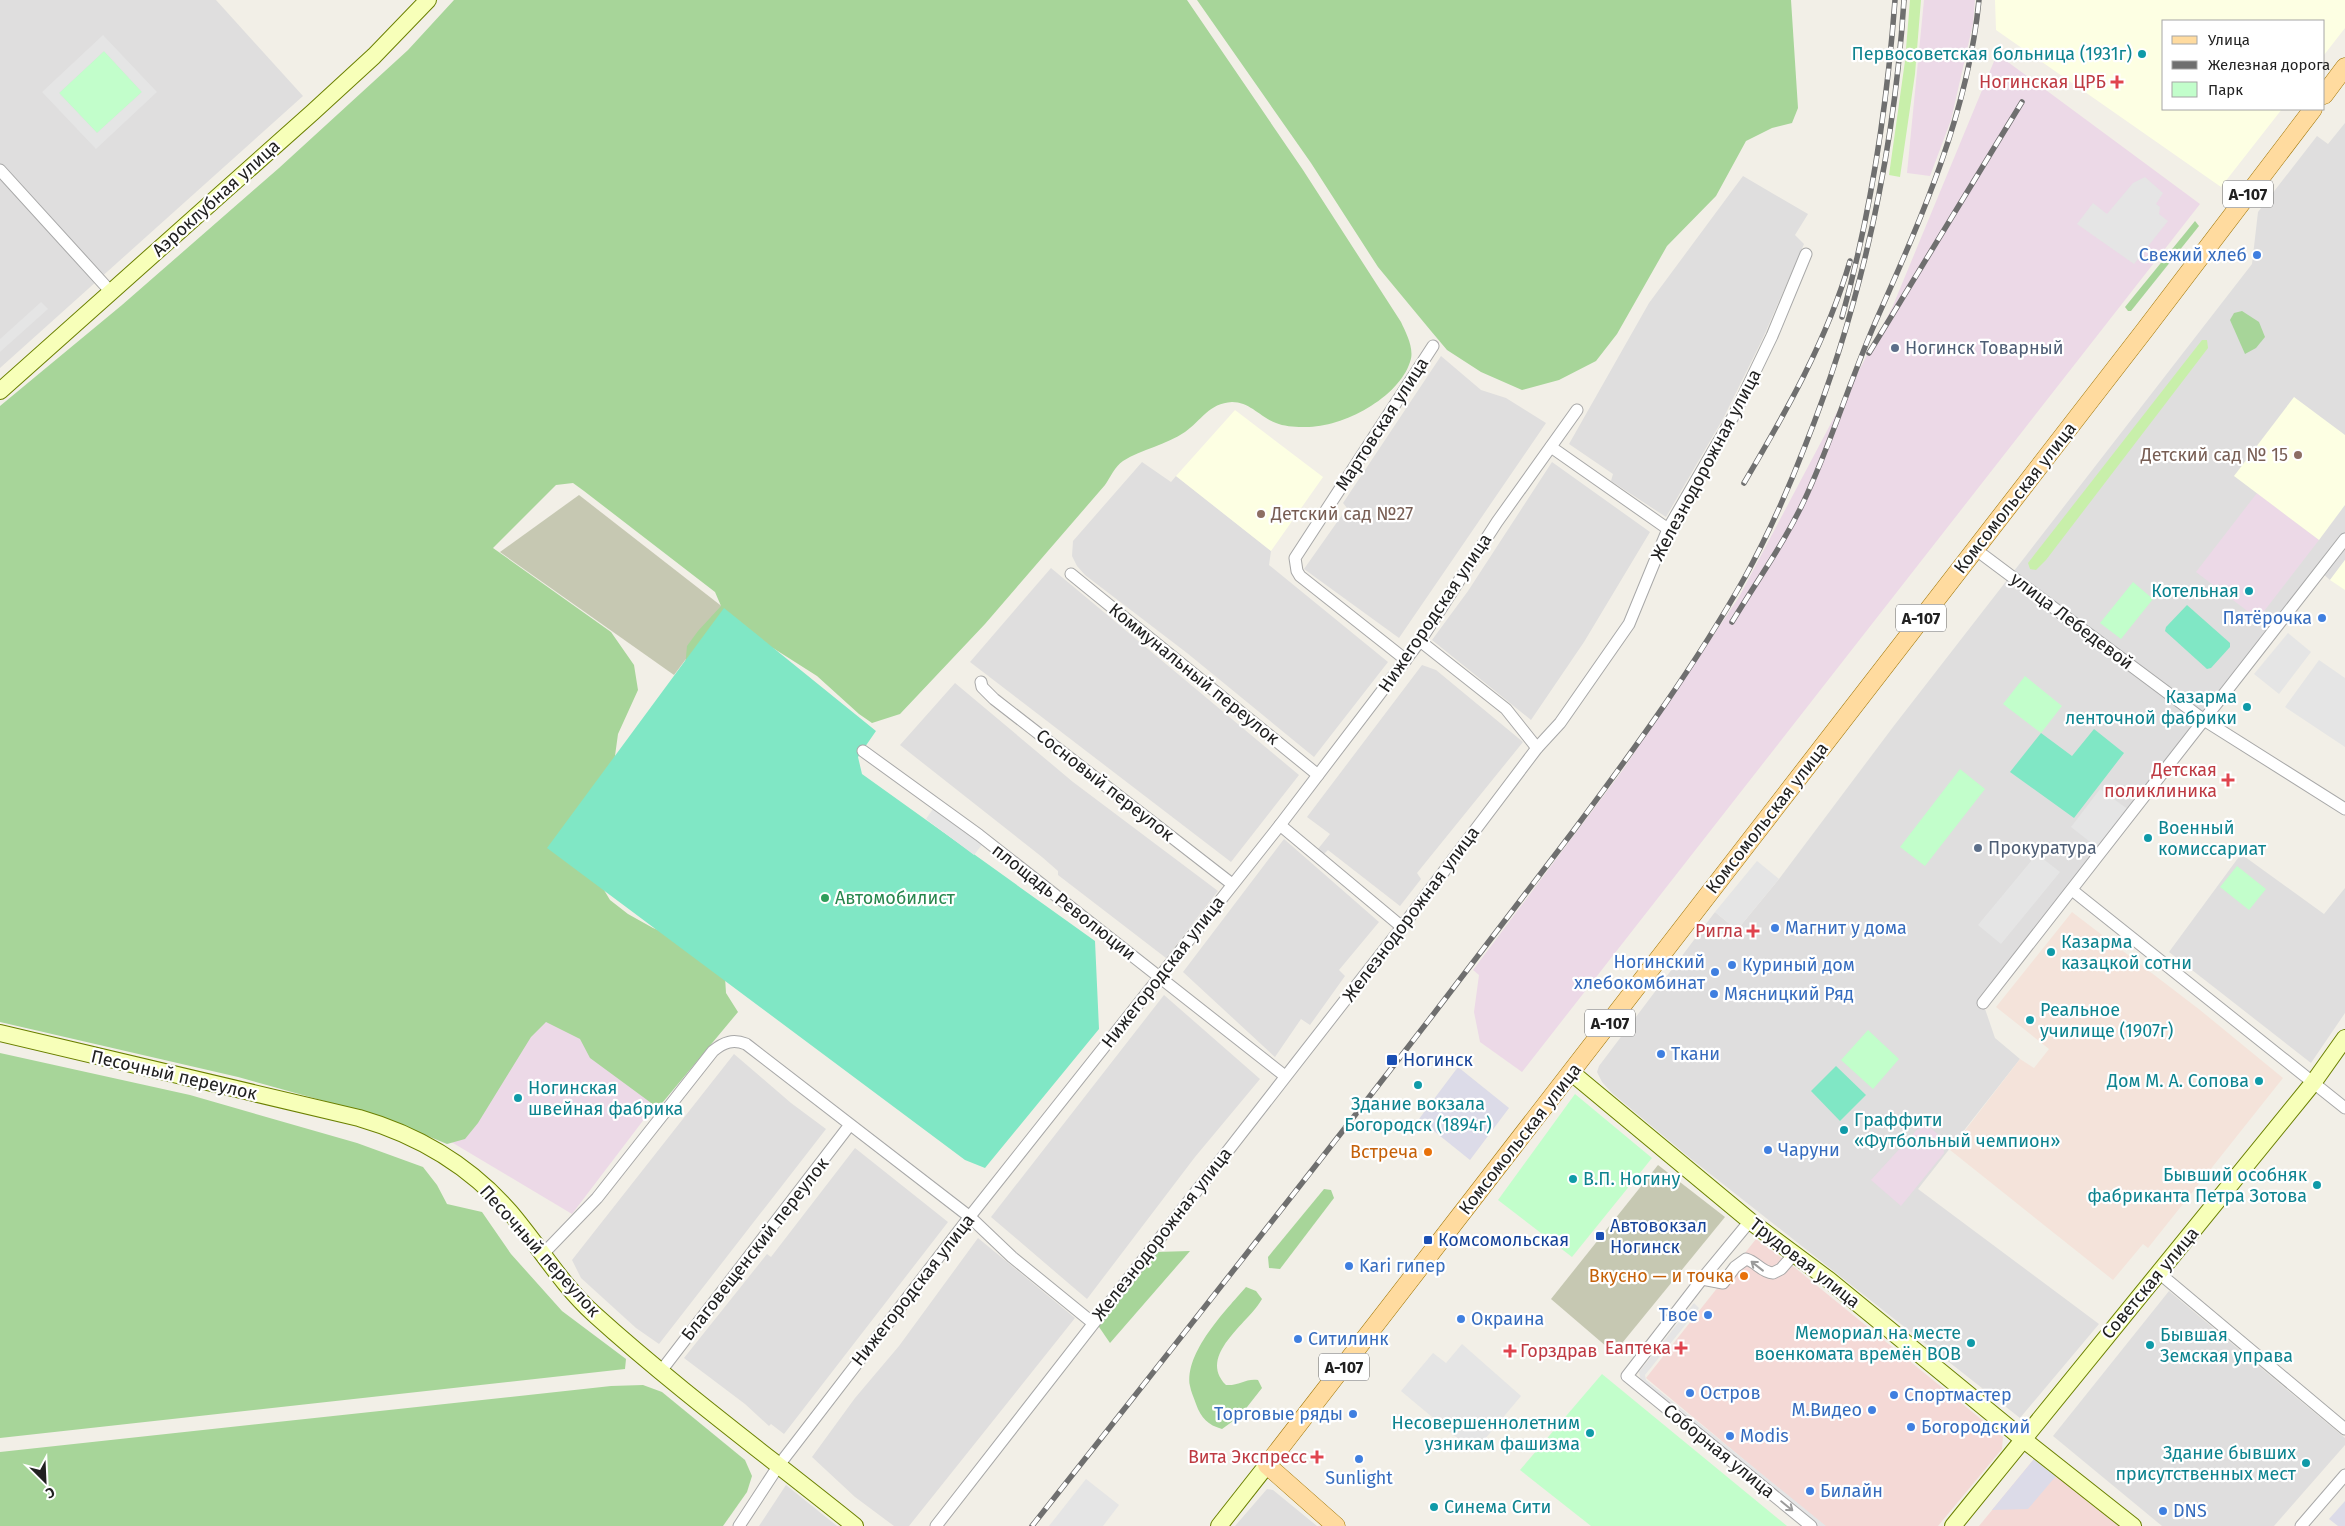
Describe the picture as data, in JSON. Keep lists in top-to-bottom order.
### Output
{
  "streets": {
    "main road": ["А-107", "Комсомольская улица"],
    "street": [
      "Аэроклубная улица",
      "Мартовская улица",
      "Железнодорожная улица",
      "Нижегородская улица",
      "улица Лебедевой",
      "Коммунальный переулок",
      "Сосновый переулок",
      "площадь Революции",
      "Песочный переулок",
      "Благовещенский переулок",
      "Трудовая улица",
      "Советская улица",
      "Соборная улица"
    ]
  },
  "crossings": [
    ["Мартовская улица", "Нижегородская улица"],
    ["Железнодорожная улица", "площадь Революции"],
    ["Комсомольская улица", "улица Лебедевой"],
    ["Комсомольская улица", "Трудовая улица"],
    ["Нижегородская улица", "Коммунальный переулок"],
    ["Нижегородская улица", "Сосновый переулок"],
    ["Нижегородская улица", "площадь Революции"],
    ["Нижегородская улица", "Песочный переулок"],
    ["Песочный переулок", "Благовещенский переулок"],
    ["Трудовая улица", "Советская улица"]
  ],
  "places": {
    "other": [
      "Первосоветская больница (1931г)",
      "Свежий хлеб",
      "Ногинск Товарный",
      "Детский сад № 15",
      "Детский сад №27",
      "Котельная",
      "Пятёрочка",
      "Казарма ленточной фабрики",
      "Военный комиссариат",
      "Прокуратура",
      "Автомобилист",
      "Магнит у дома",
      "Казарма казацкой сотни",
      "Куриный дом",
      "Ногинский хлебокомбинат",
      "Мясницкий Ряд",
      "Реальное училище (1907г)",
      "Ткани",
      "Дом М. А. Сопова",
      "Здание вокзала Богородск (1894г)",
      "Ногинская швейная фабрика",
      "Граффити «Футбольный чемпион»",
      "Чаруни",
      "Встреча",
      "В.П. Ногину",
      "Бывший особняк фабриканта Петра Зотова",
      "Kari гипер",
      "Вкусно — и точка",
      "Твое",
      "Окраина",
      "Ситилинк",
      "Мемориал на месте военкомата времён ВОВ",
      "Бывшая Земская управа",
      "Остров",
      "Спортмастер",
      "М.Видео",
      "Торговые ряды",
      "Богородский",
      "Несовершеннолетним узникам фашизма",
      "Modis",
      "Sunlight",
      "Здание бывших присутственных мест",
      "Билайн",
      "Синема Сити",
      "DNS"
    ],
    "health": [
      "Ногинская ЦРБ",
      "Детская поликлиника",
      "Ригла",
      "Еаптека",
      "Горздрав",
      "Вита Экспресс"
    ],
    "transit": ["Ногинск", "Автовокзал Ногинск", "Комсомольская"]
  },
  "legend": ["Улица", "Железная дорога", "Парк"],
  "north": "bottom right"
}
